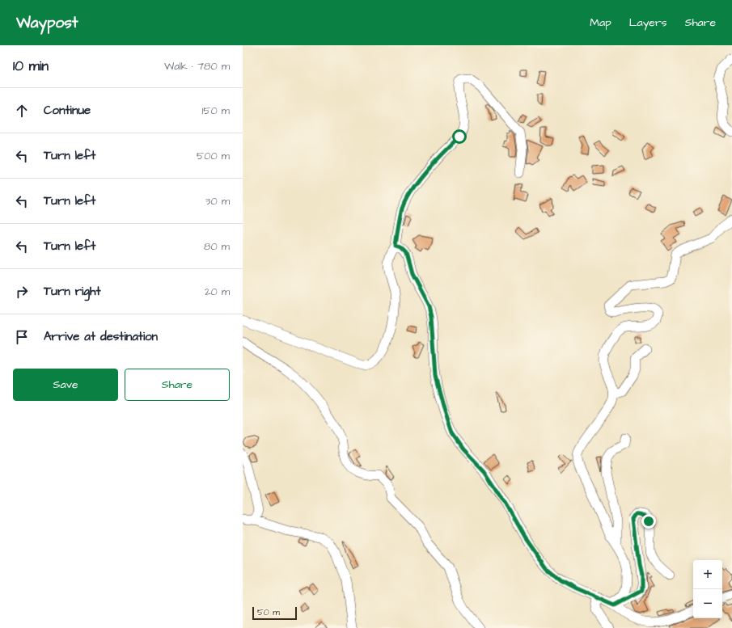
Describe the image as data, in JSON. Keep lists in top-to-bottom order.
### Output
{
  "scale_bar": "50 m",
  "page": {
    "header": "Waypost",
    "nav": ["Map", "Layers", "Share"],
    "heading": ["10 min", "Walk · 780 m"],
    "list": [
      ["Continue", "150 m"],
      ["Turn left", "500 m"],
      ["Turn left", "30 m"],
      ["Turn left", "80 m"],
      ["Turn right", "20 m"],
      "Arrive at destination"
    ],
    "buttons": ["Save", "Share"],
    "map_buttons": ["+", "−"],
    "scale": "50 m"
  }
}
